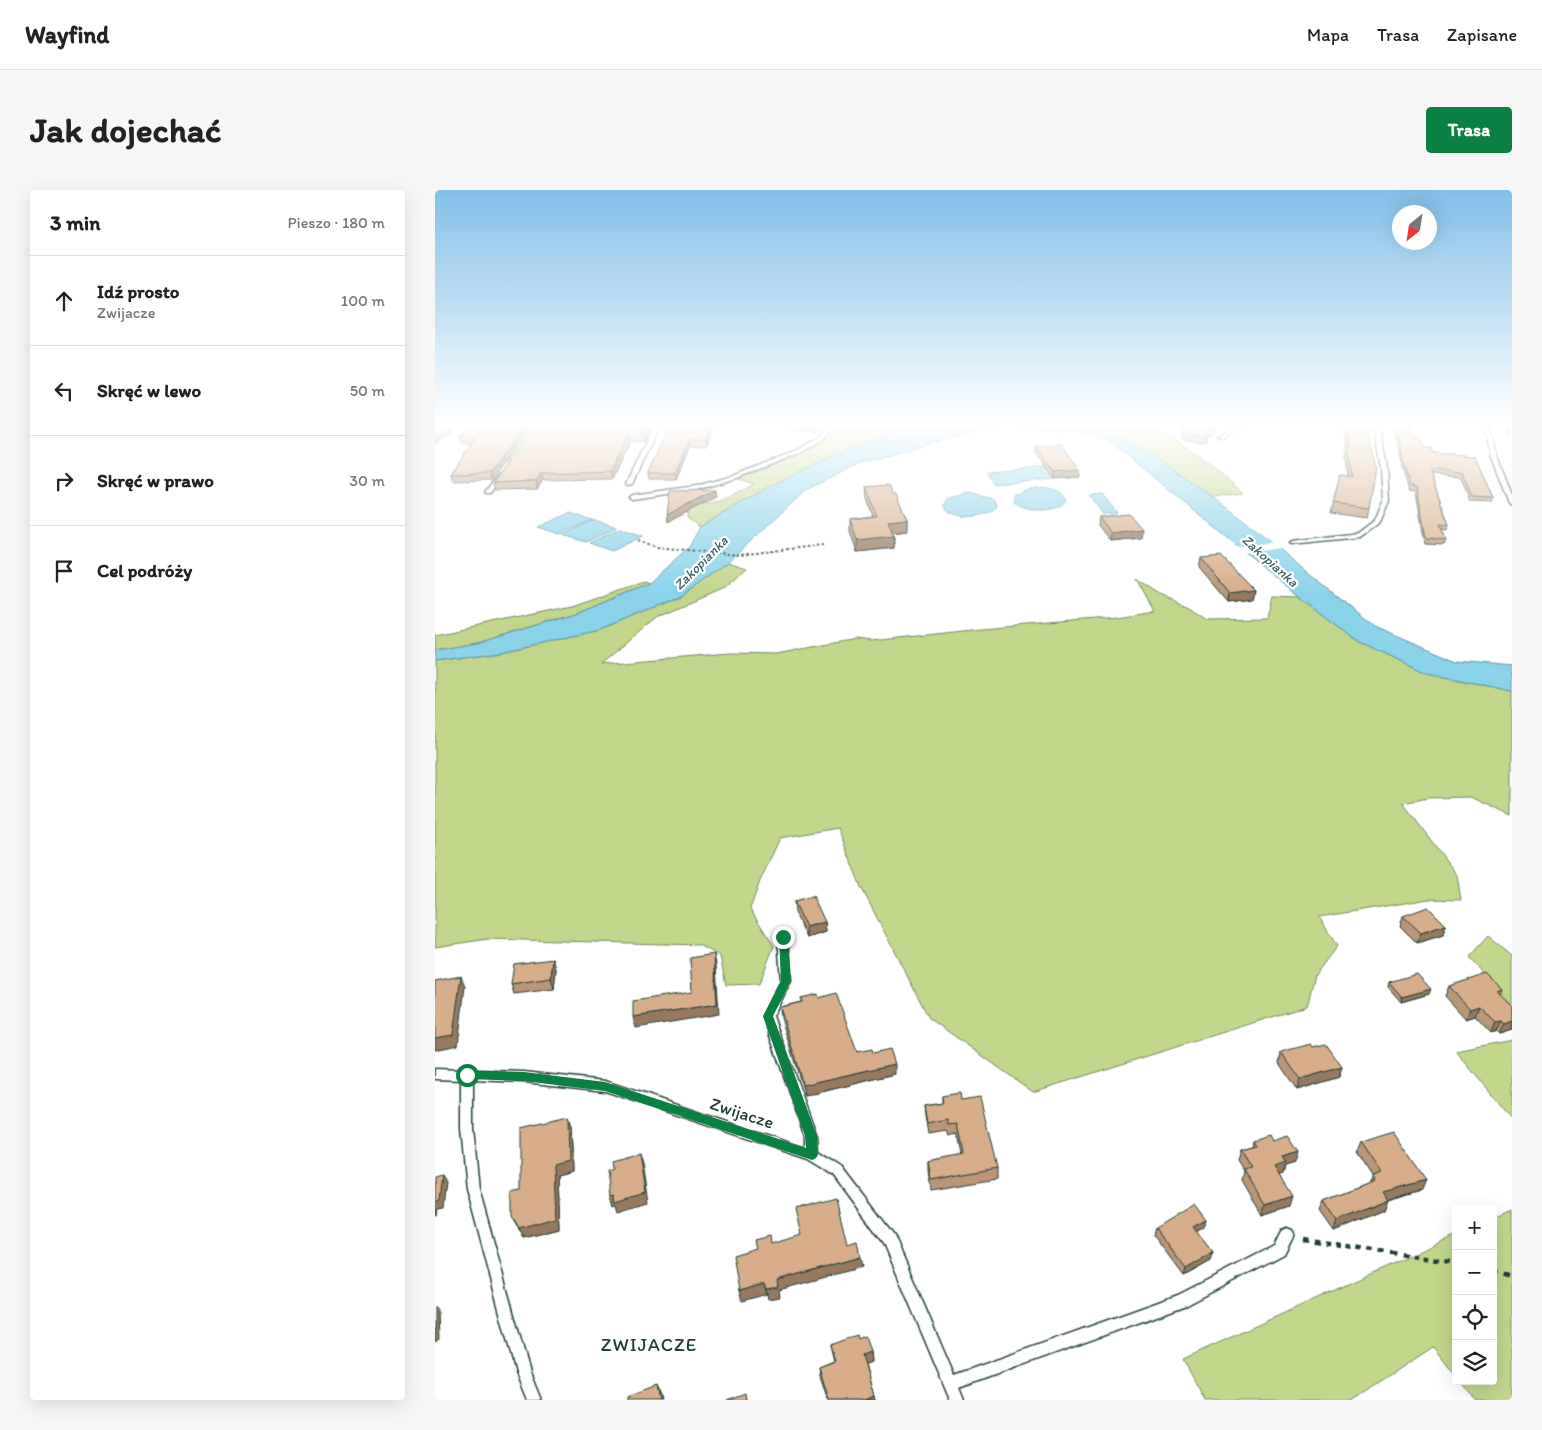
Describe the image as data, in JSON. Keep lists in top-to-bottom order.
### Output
{
  "streets": {
    "lane": ["Zwijacze"]
  },
  "districts": ["ZWIJACZE"],
  "water": ["Zakopianka"],
  "north": "bottom left",
  "page": {
    "header": "Wayfind",
    "nav": ["Mapa", "Trasa", "Zapisane"],
    "buttons": "Trasa",
    "title": "Jak dojechać",
    "heading": ["3 min", "Pieszo · 180 m"],
    "list": [
      ["Idź prosto", "Zwijacze", "100 m"],
      ["Skręć w lewo", "50 m"],
      ["Skręć w prawo", "30 m"],
      "Cel podróży"
    ],
    "map_buttons": ["+", "−"]
  }
}
